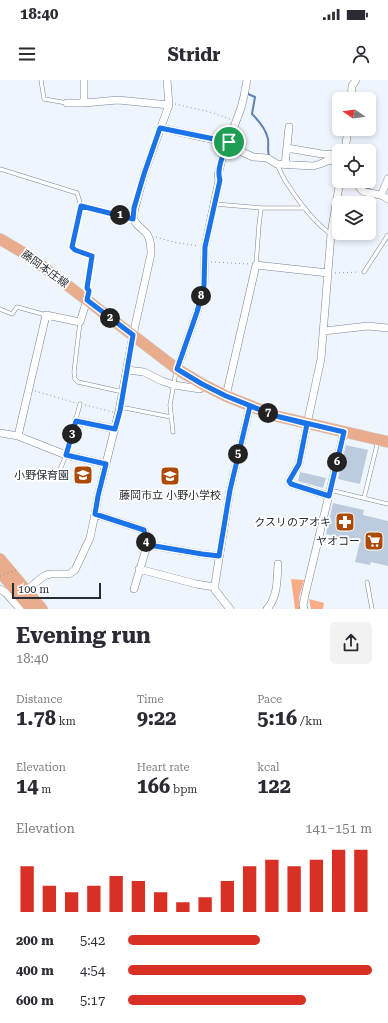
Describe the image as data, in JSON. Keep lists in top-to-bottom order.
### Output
{
  "streets": {
    "main road": ["藤岡本庄線"]
  },
  "places": {
    "school or university": ["小野保育園", "藤岡市立 小野小学校"],
    "pharmacy": ["クスリのアオキ"],
    "supermarket": ["ヤオコー"]
  },
  "scale_bar": "100 m",
  "north": "left",
  "page": {
    "status": "18:40",
    "header": "Stridr",
    "pins": [
      "1",
      "8",
      "2",
      "7",
      "3",
      "5",
      "6",
      "4"
    ],
    "scale": "100 m",
    "heading": ["Evening run", "18:40"],
    "stats": [
      ["Distance", "1.78 km"],
      ["Time", "9:22"],
      ["Pace", "5:16 /km"],
      ["Elevation", "14 m"],
      ["Heart rate", "166 bpm"],
      ["kcal", "122"]
    ],
    "chart": ["Elevation", "141–151 m"],
    "list": [
      {
        "name": "200 m",
        "note": "5:42"
      },
      {
        "name": "400 m",
        "note": "4:54"
      },
      {
        "name": "600 m",
        "note": "5:17"
      }
    ]
  }
}
